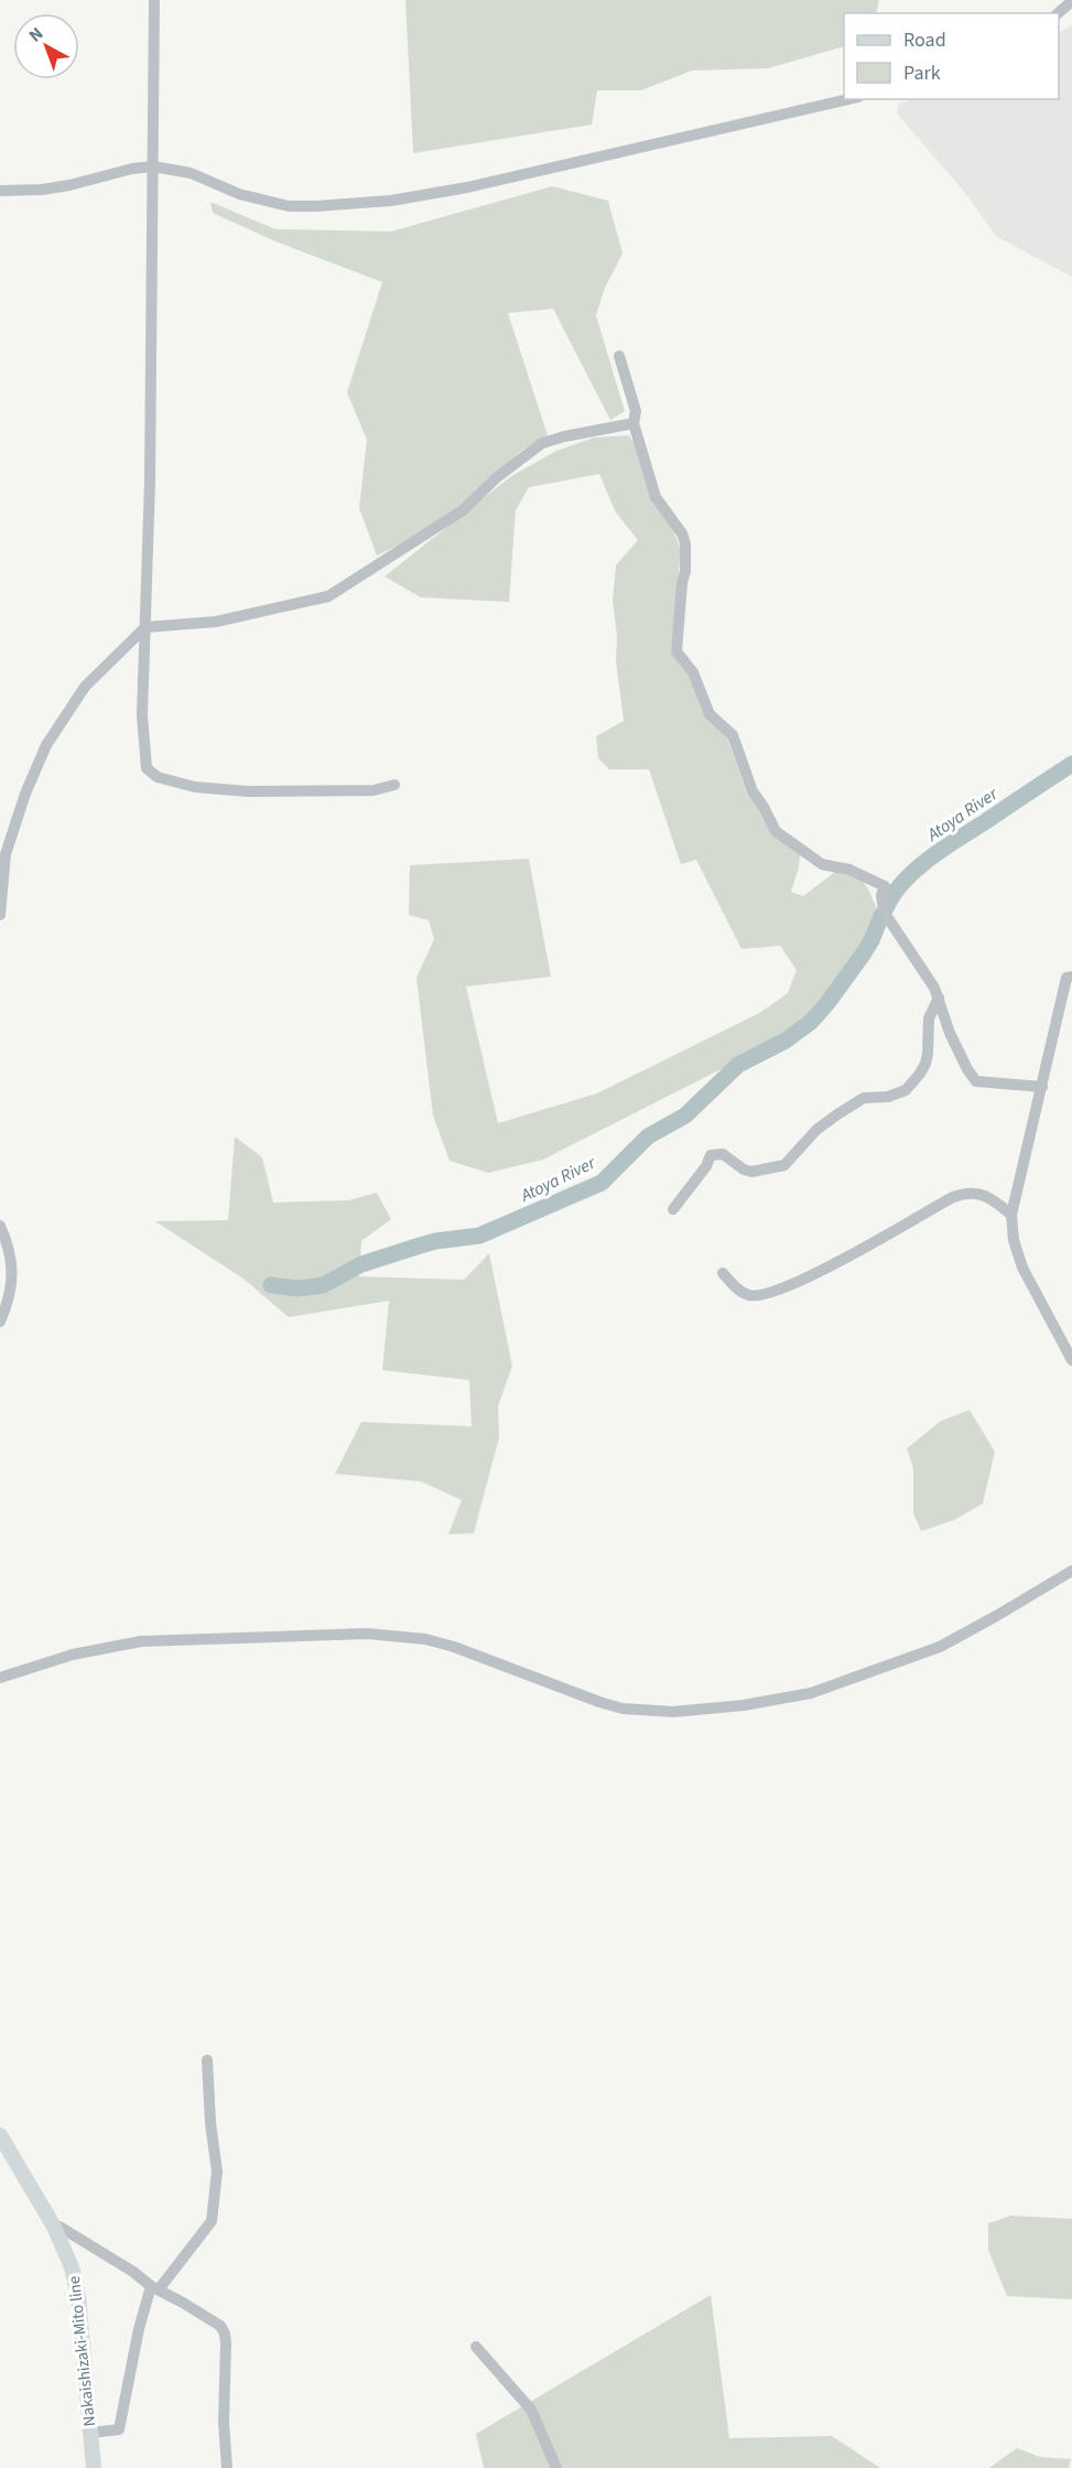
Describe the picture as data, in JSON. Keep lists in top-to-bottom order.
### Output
{
  "streets": {
    "main road": ["Nakaishizaki-Mito line"]
  },
  "water": ["Atoya River"],
  "legend": ["Road", "Park"],
  "north": "top left"
}
